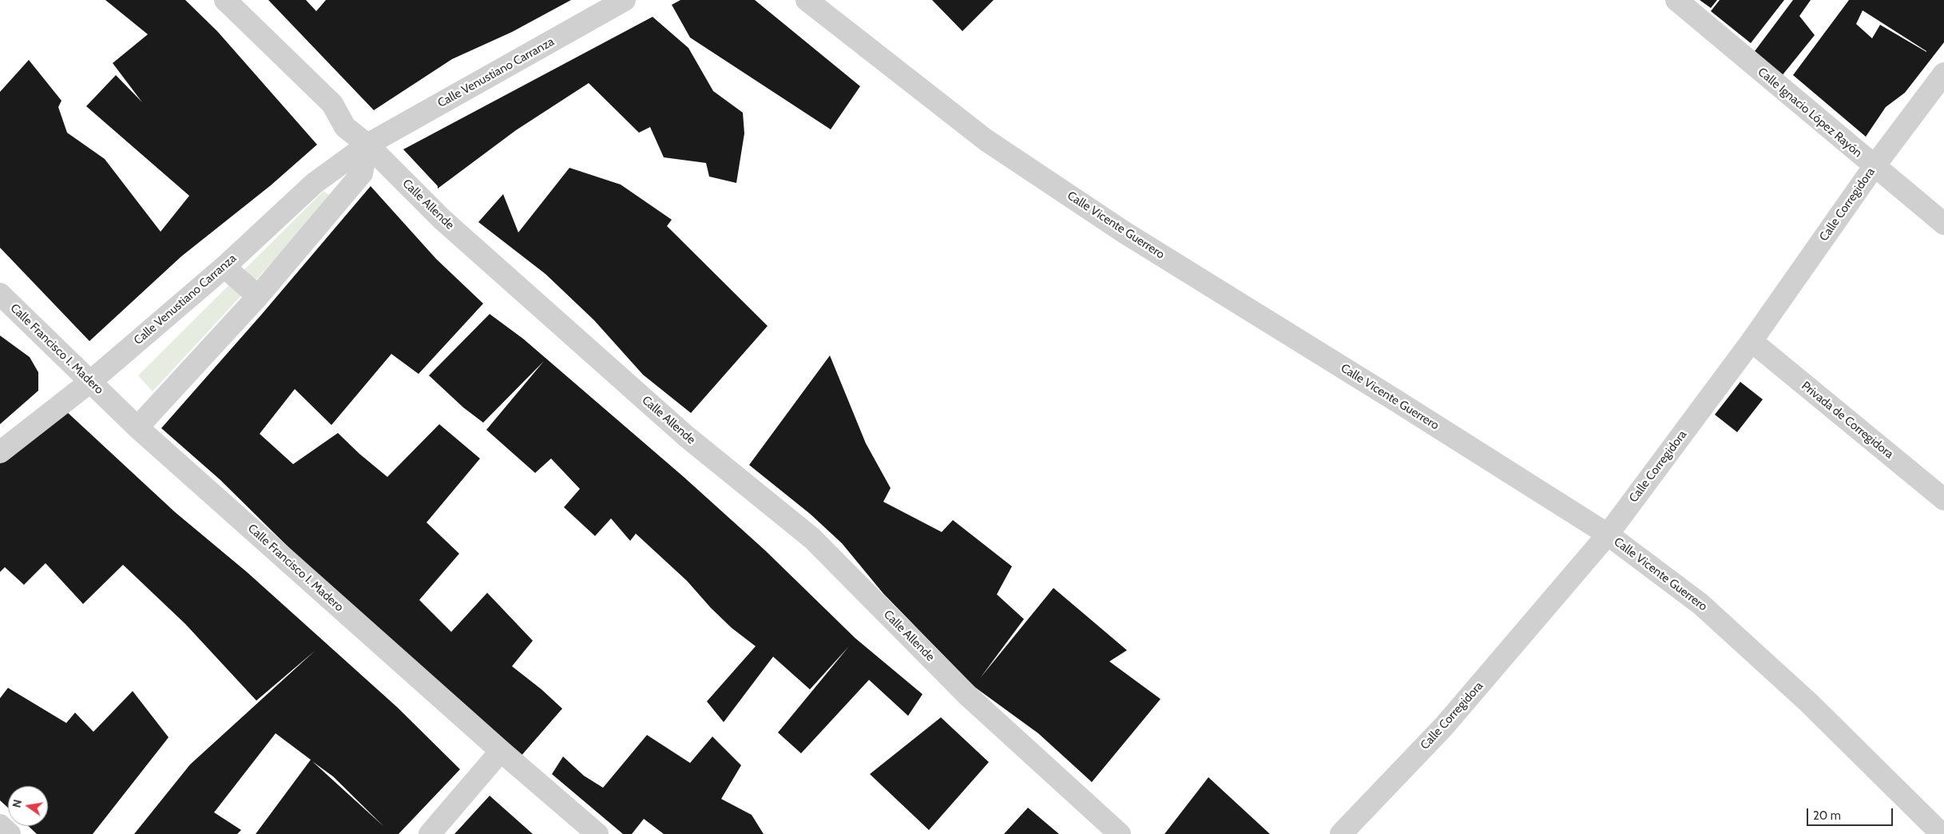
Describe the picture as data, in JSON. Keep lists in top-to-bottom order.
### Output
{
  "streets": {
    "street": [
      "Calle Venustiano Carranza",
      "Calle Ignacio López Rayón",
      "Calle Allende",
      "Calle Corregidora",
      "Calle Vicente Guerrero",
      "Calle Francisco I. Madero",
      "Privada de Corregidora"
    ]
  },
  "crossings": [
    ["Calle Venustiano Carranza", "Calle Allende"],
    ["Calle Venustiano Carranza", "Calle Francisco I. Madero"],
    ["Calle Ignacio López Rayón", "Calle Corregidora"],
    ["Calle Corregidora", "Calle Vicente Guerrero"],
    ["Calle Corregidora", "Privada de Corregidora"]
  ],
  "scale_bar": "20 m",
  "north": "left"
}
